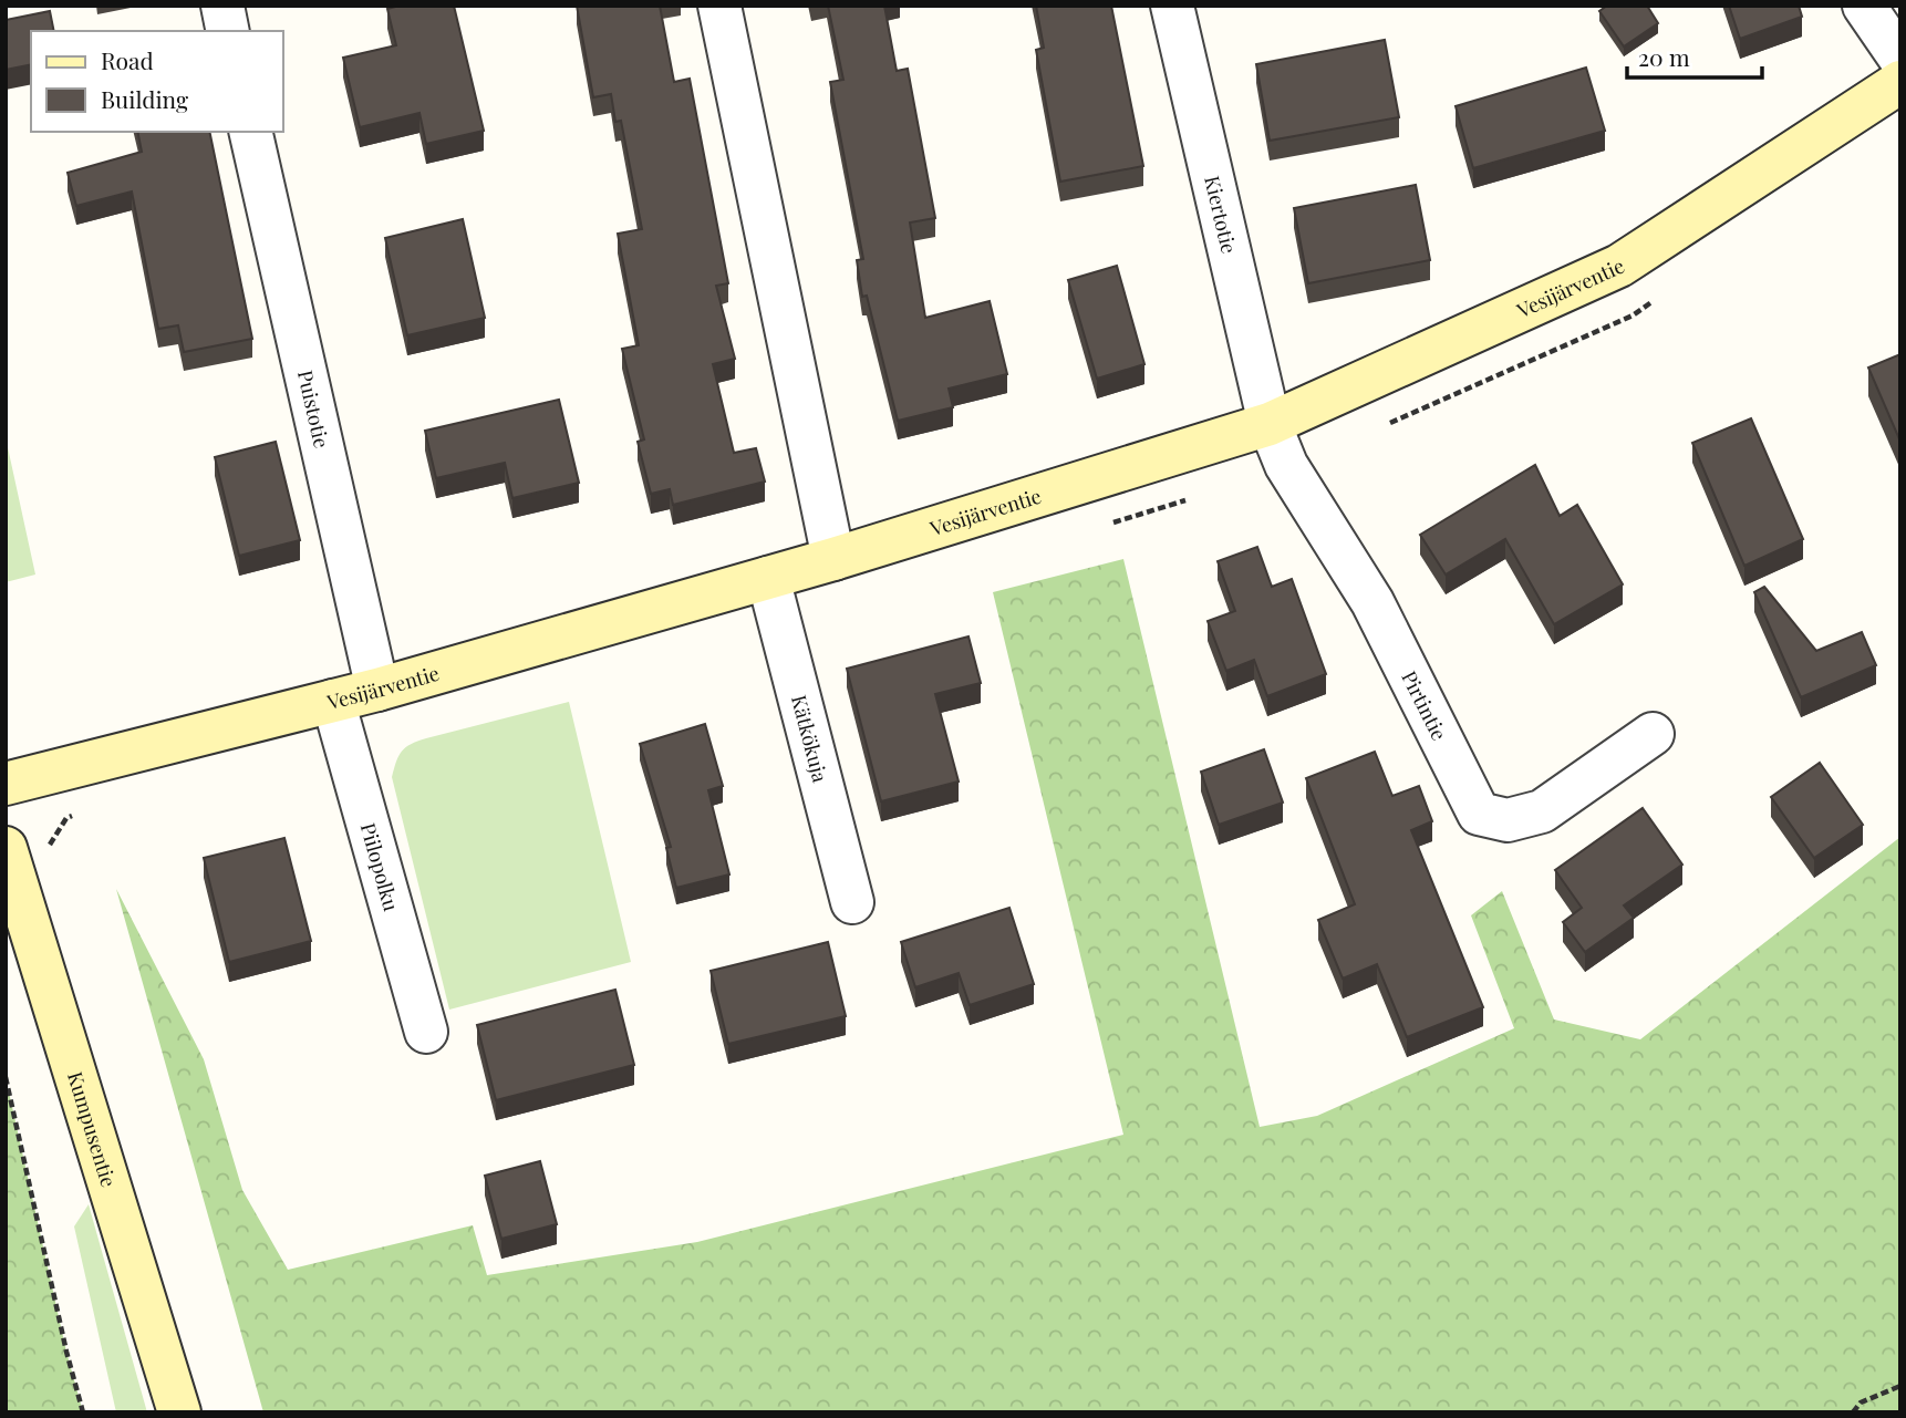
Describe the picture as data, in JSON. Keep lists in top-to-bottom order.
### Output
{
  "streets": {
    "street": [
      "Kiertotie",
      "Vesijärventie",
      "Puistotie",
      "Pirtintie",
      "Kätkökuja",
      "Piilopolku",
      "Kumpusentie"
    ]
  },
  "crossings": [
    ["Kiertotie", "Vesijärventie"],
    ["Kiertotie", "Pirtintie"],
    ["Vesijärventie", "Puistotie"],
    ["Vesijärventie", "Pirtintie"],
    ["Vesijärventie", "Kätkökuja"],
    ["Vesijärventie", "Piilopolku"]
  ],
  "legend": ["Road", "Building"],
  "scale_bar": "20 m"
}
